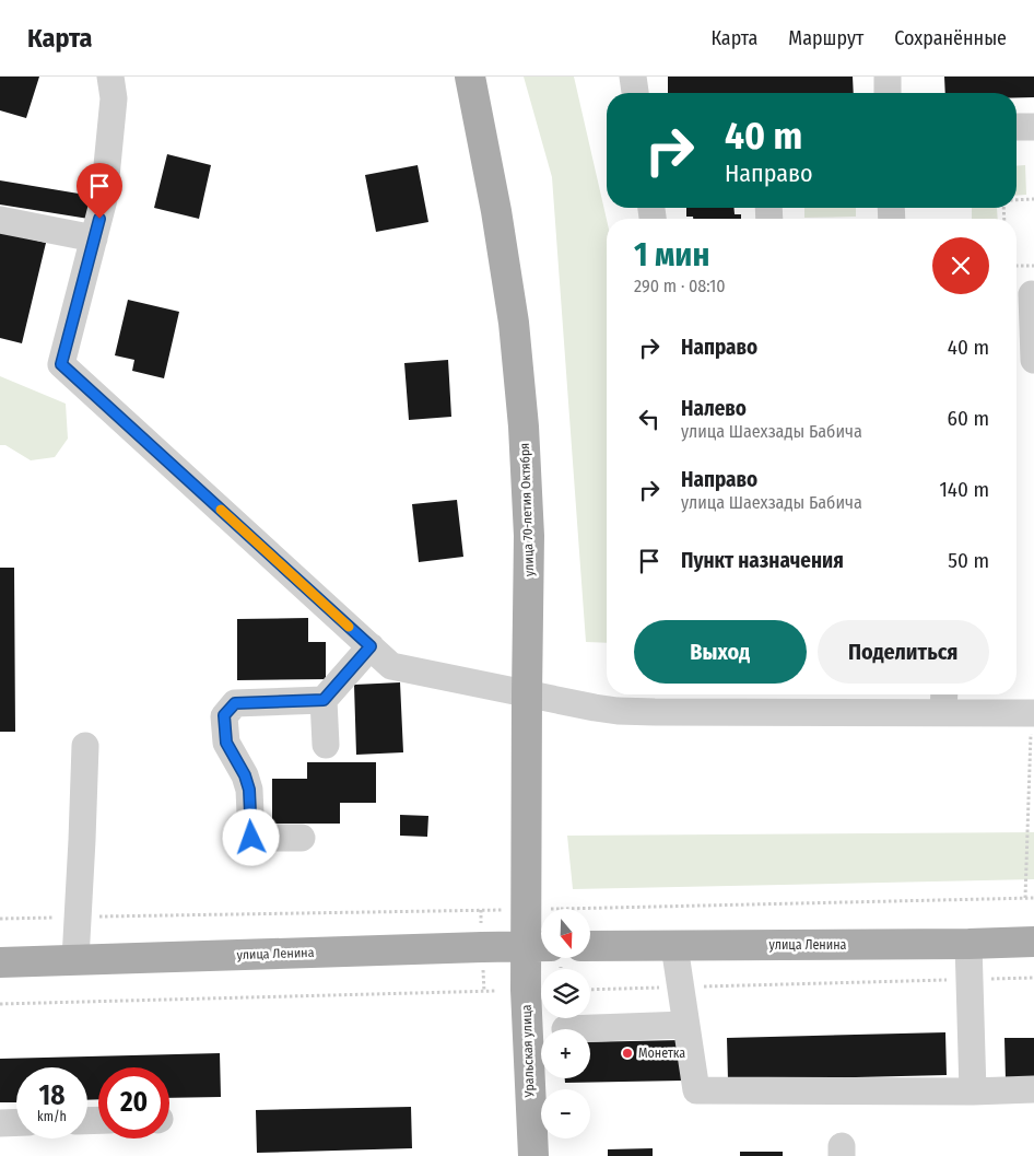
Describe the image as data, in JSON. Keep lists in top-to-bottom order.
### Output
{
  "streets": {
    "main road": ["улица 70-летия Октября", "улица Ленина", "Уральская улица"]
  },
  "places": ["Монетка"],
  "north": "bottom",
  "page": {
    "header": "Карта",
    "nav": ["Карта", "Маршрут", "Сохранённые"],
    "turn": ["40 m", "Направо"],
    "heading": ["1 мин", "290 m · 08:10"],
    "list": [
      {
        "name": "Направо",
        "value": "40 m"
      },
      {
        "name": "Налево",
        "note": "улица Шаехзады Бабича",
        "value": "60 m"
      },
      {
        "name": "Направо",
        "note": "улица Шаехзады Бабича",
        "value": "140 m"
      },
      {
        "name": "Пункт назначения",
        "value": "50 m"
      }
    ],
    "buttons": ["Выход", "Поделиться"],
    "map_buttons": ["+", "−"],
    "speed": "18 km/h",
    "limit": "20"
  }
}
